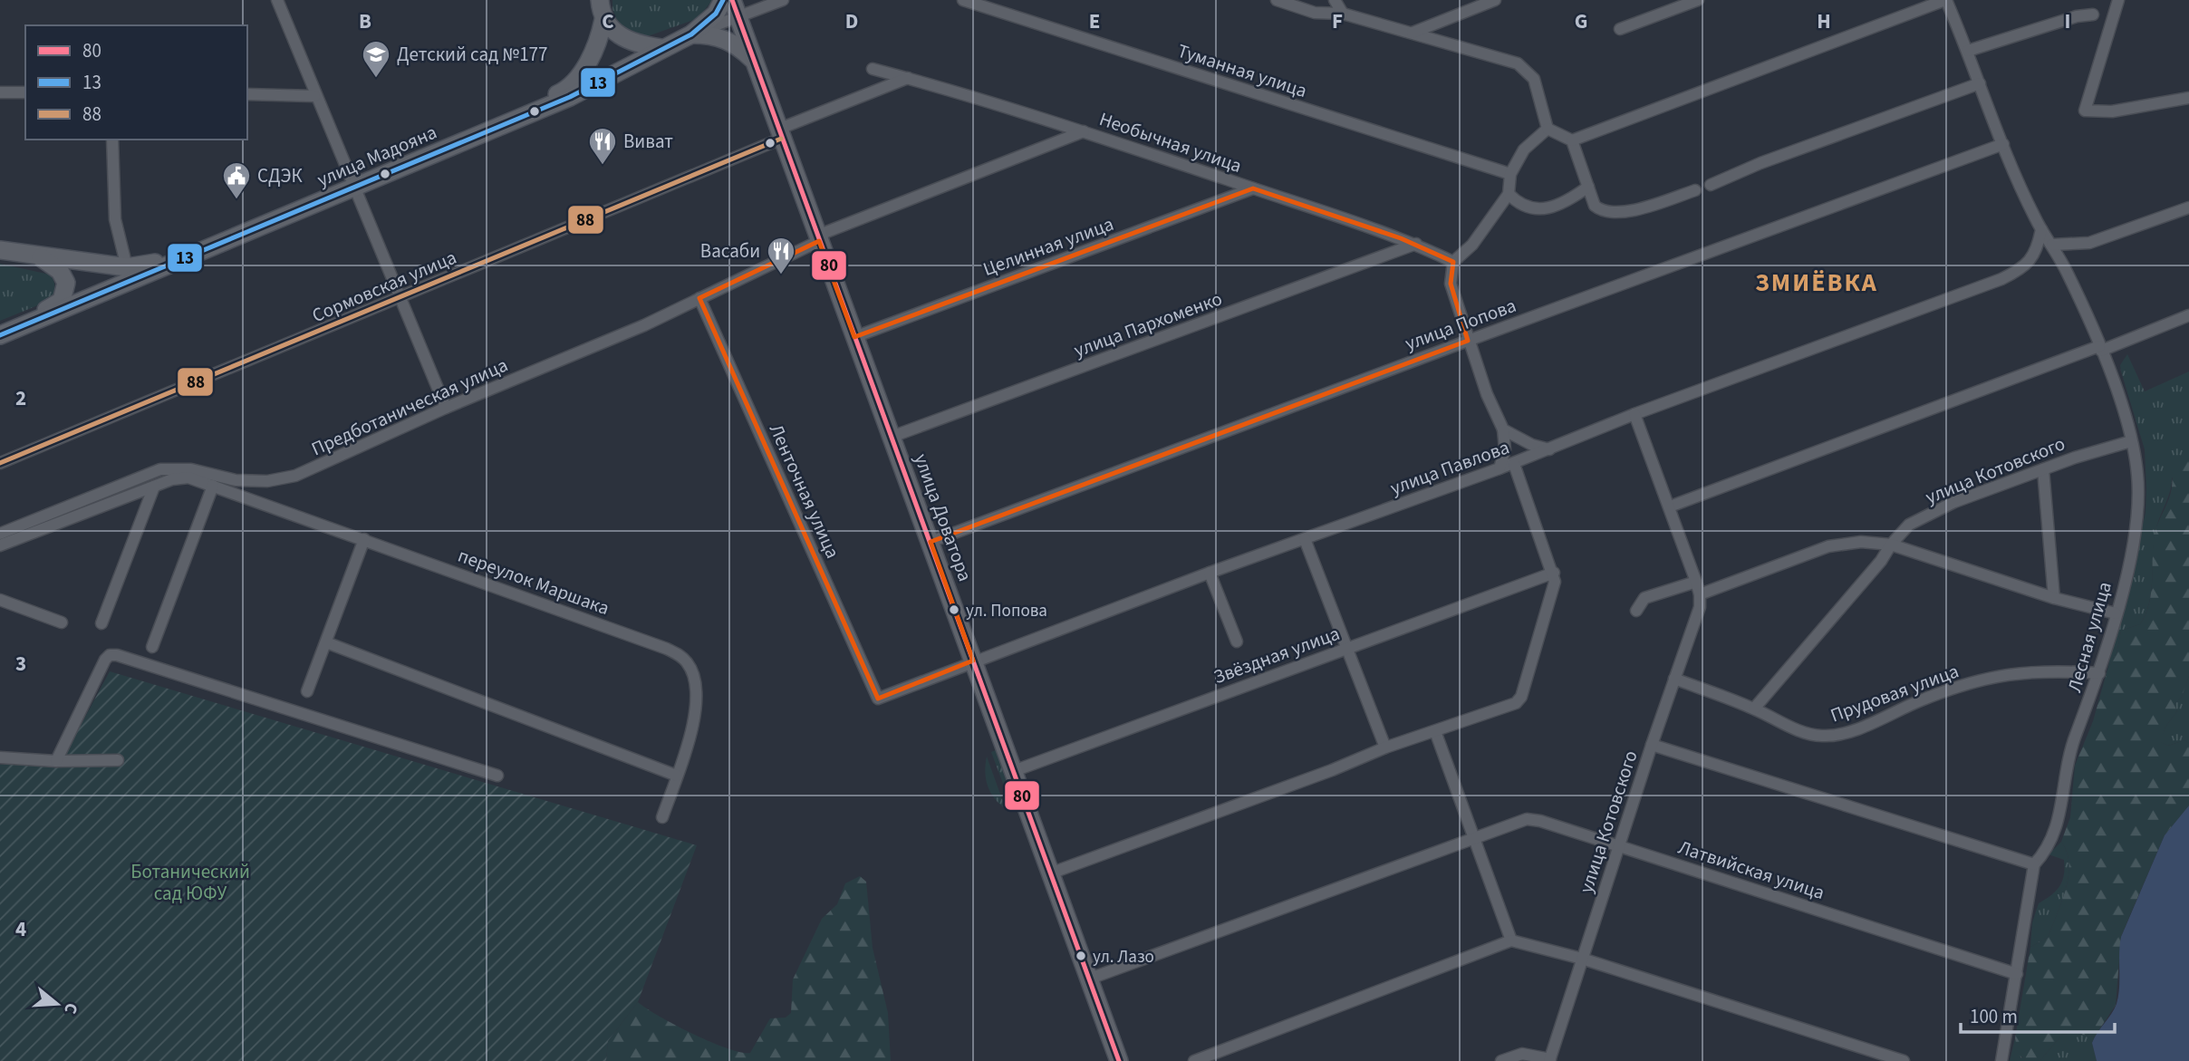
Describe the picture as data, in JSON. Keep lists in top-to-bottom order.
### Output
{
  "streets": {
    "main road": ["улица Мадояна", "улица Доватора"],
    "street": [
      "Туманная улица",
      "Необычная улица",
      "Целинная улица",
      "Сормовская улица",
      "улица Пархоменко",
      "улица Попова",
      "Предботаническая улица",
      "улица Павлова",
      "улица Котовского",
      "Ленточная улица",
      "переулок Маршака",
      "Лесная улица",
      "Звёздная улица",
      "Прудовая улица",
      "Латвийская улица"
    ]
  },
  "crossings": [
    ["Необычная улица", "Целинная улица"],
    ["Необычная улица", "Сормовская улица"],
    ["Необычная улица", "улица Пархоменко"],
    ["Необычная улица", "Предботаническая улица"],
    ["Целинная улица", "улица Доватора"],
    ["Сормовская улица", "улица Доватора"],
    ["улица Пархоменко", "улица Доватора"],
    ["улица Попова", "улица Доватора"],
    ["улица Попова", "Лесная улица"],
    ["Предботаническая улица", "Ленточная улица"],
    ["Предботаническая улица", "улица Доватора"],
    ["улица Павлова", "улица Котовского"],
    ["улица Павлова", "Ленточная улица"],
    ["улица Павлова", "улица Доватора"],
    ["улица Павлова", "Лесная улица"],
    ["улица Котовского", "Лесная улица"],
    ["улица Котовского", "Прудовая улица"],
    ["улица Котовского", "Латвийская улица"],
    ["улица Доватора", "Звёздная улица"],
    ["улица Доватора", "Латвийская улица"],
    ["Лесная улица", "Прудовая улица"],
    ["Лесная улица", "Латвийская улица"]
  ],
  "districts": ["ЗМИЁВКА"],
  "parks": ["Ботанический сад ЮФУ"],
  "places": {
    "school or university": ["Детский сад №177"],
    "restaurant": ["Виват", "Васаби"],
    "public building": ["СДЭК"],
    "other": ["ул. Попова", "ул. Лазо"]
  },
  "lines": ["transit line 80", "transit line 13", "transit line 88"],
  "legend": ["80", "13", "88"],
  "scale_bar": "100 m",
  "north": "right",
  "grid": {
    "columns": [
      "B",
      "C",
      "D",
      "E",
      "F",
      "G",
      "H",
      "I"
    ],
    "rows": ["2", "3", "4"]
  }
}
